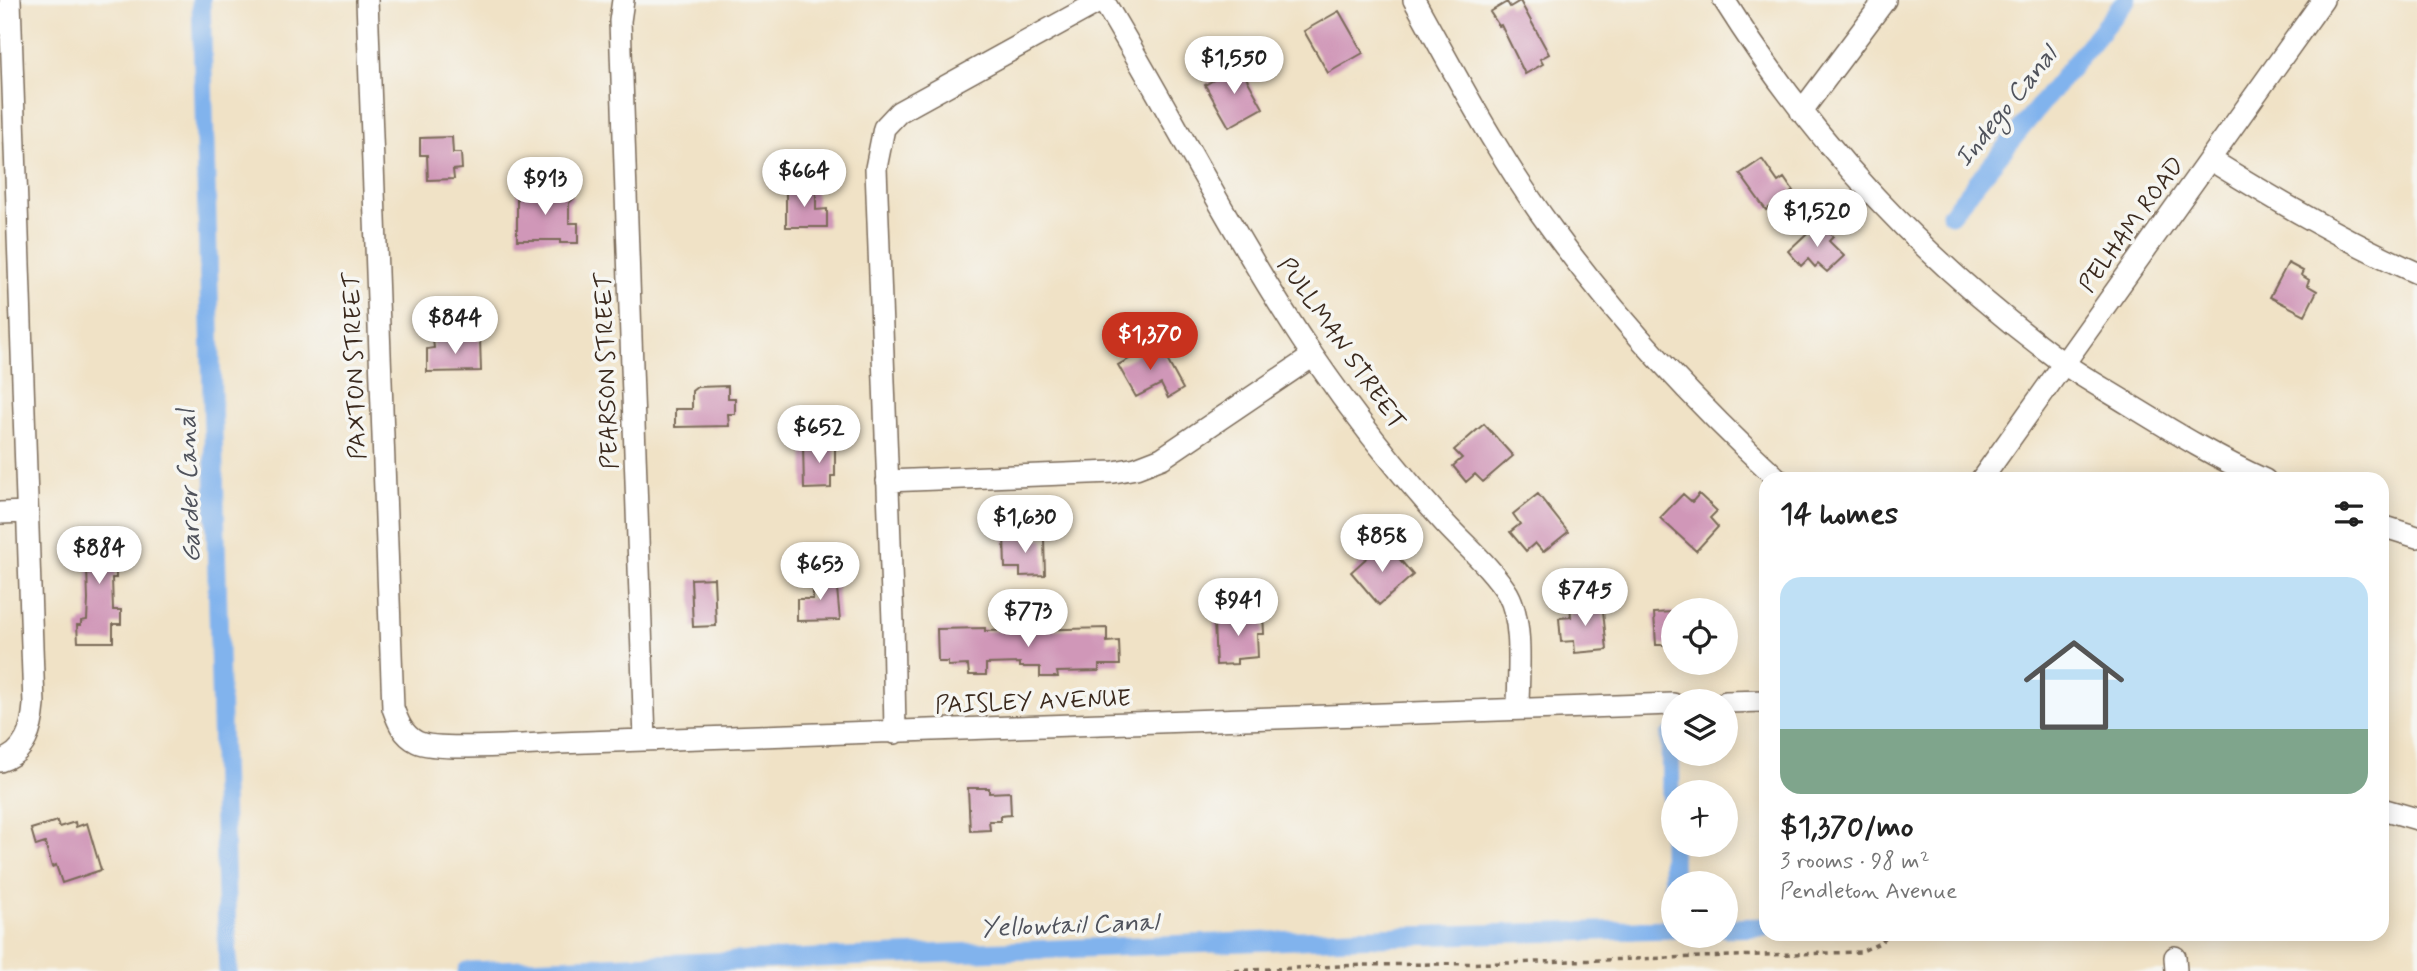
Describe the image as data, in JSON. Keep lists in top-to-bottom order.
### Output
{
  "streets": {
    "street": [
      "PELHAM ROAD",
      "PULLMAN STREET",
      "PAXTON STREET",
      "PEARSON STREET",
      "PAISLEY AVENUE"
    ]
  },
  "crossings": [
    ["PULLMAN STREET", "PAISLEY AVENUE"],
    ["PAXTON STREET", "PAISLEY AVENUE"],
    ["PEARSON STREET", "PAISLEY AVENUE"]
  ],
  "water": ["Indego Canal", "Garder Canal", "Yellowtail Canal"],
  "page": {
    "price": [
      "$1,550",
      "$664",
      "$913",
      "$1,520",
      "$844",
      "$1,370",
      "$652",
      "$1,630",
      "$858",
      "$884",
      "$653",
      "$745",
      "$941",
      "$773"
    ],
    "heading": "14 homes",
    "list": [
      {
        "name": "$1,370/mo",
        "note": "3 rooms · 98 m² · Pendleton Avenue"
      }
    ],
    "map_buttons": ["+", "−"]
  }
}
